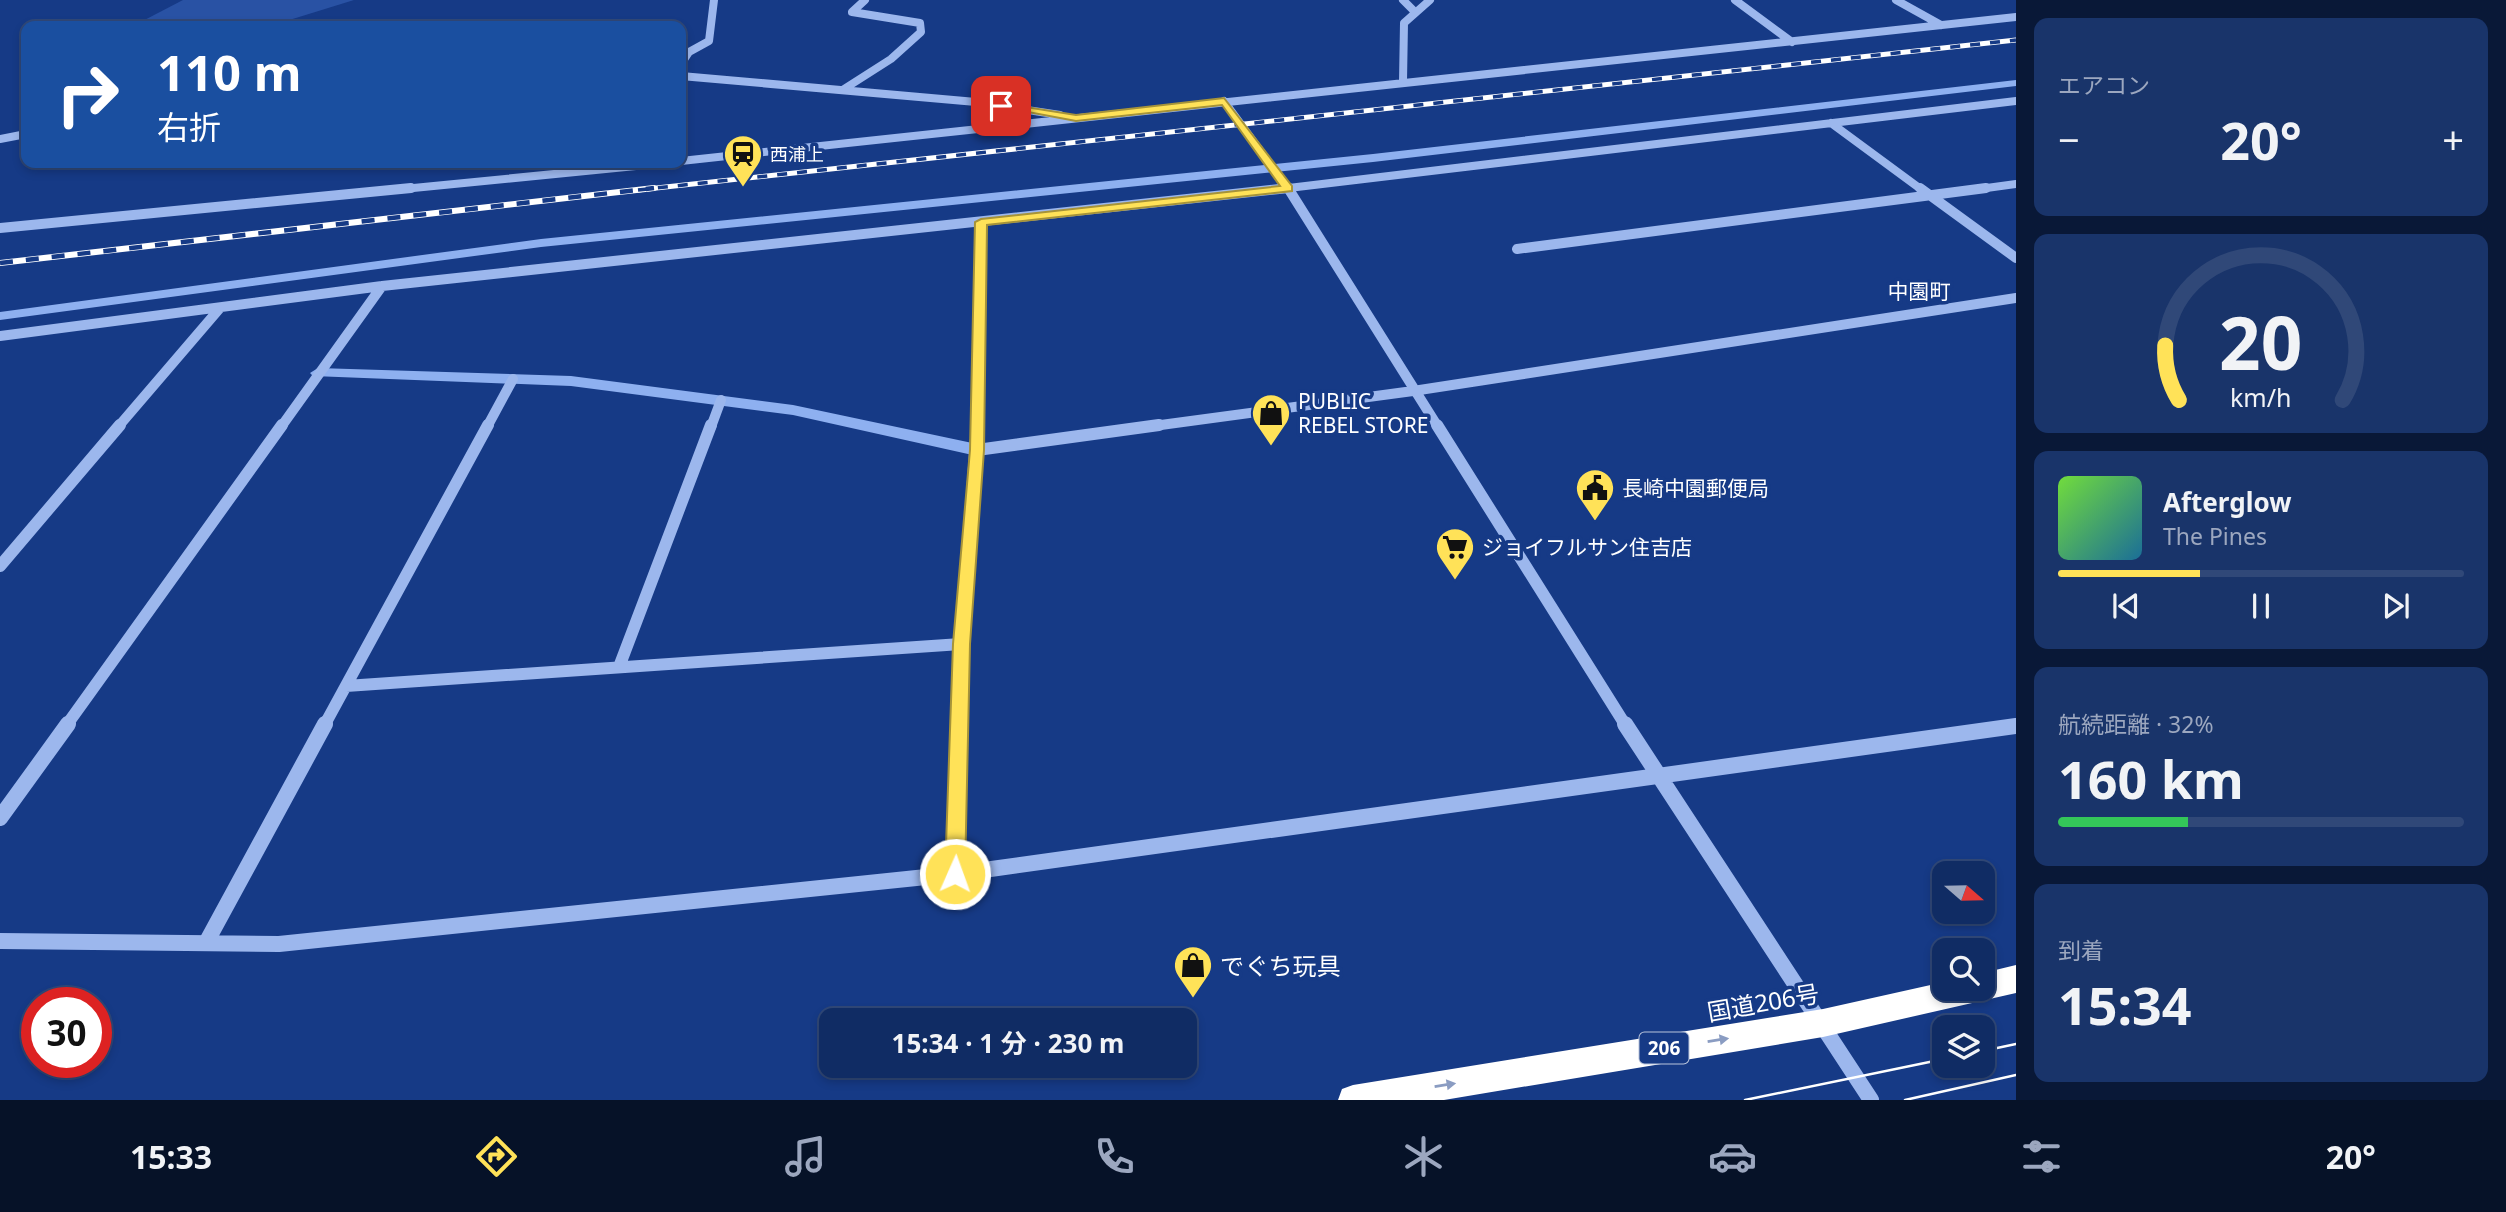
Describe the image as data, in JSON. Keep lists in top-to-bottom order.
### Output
{
  "streets": {
    "highway": ["国道206号", "206"]
  },
  "one_way": ["国道206号"],
  "districts": ["中園町"],
  "places": {
    "station": ["西浦上"],
    "shop": ["PUBLIC REBEL STORE", "でぐち玩具"],
    "public building": ["長崎中園郵便局"],
    "supermarket": ["ジョイフルサン住吉店"]
  },
  "north": "right",
  "page": {
    "tile": [
      "エアコン",
      ["航続距離 · 32%", "160 km"],
      ["到着", "15:34"]
    ],
    "turn": ["110 m", "右折"],
    "heat": ["−", "20°", "+"],
    "song": ["Afterglow", "The Pines"],
    "limit": "30",
    "trip": "15:34 · 1 分 · 230 m",
    "tabs": ["15:33", "20°"],
    "gauge": ["20", "km/h"]
  }
}
